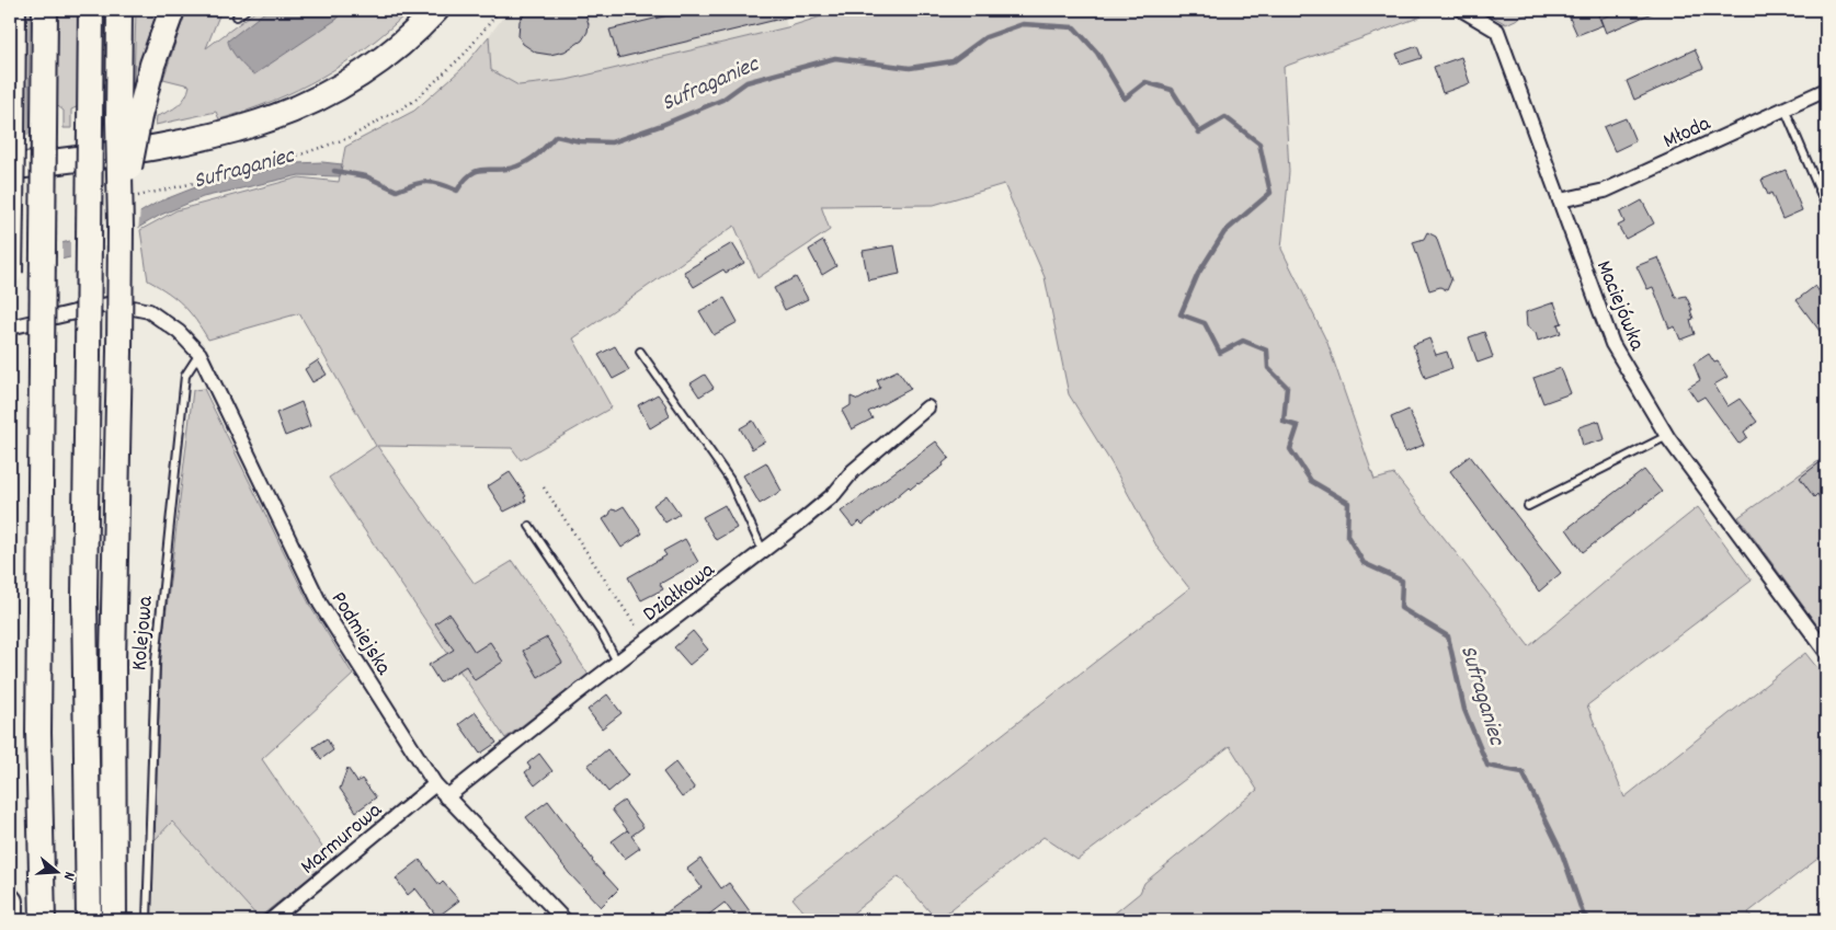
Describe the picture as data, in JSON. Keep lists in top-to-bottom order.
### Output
{
  "streets": {
    "street": [
      "Młoda",
      "Maciejówka",
      "Działkowa",
      "Podmiejska",
      "Marmurowa"
    ],
    "lane": ["Kolejowa"]
  },
  "crossings": [
    ["Młoda", "Maciejówka"],
    ["Działkowa", "Podmiejska"],
    ["Podmiejska", "Kolejowa"],
    ["Podmiejska", "Marmurowa"]
  ],
  "water": ["Sufraganiec"],
  "north": "right"
}
